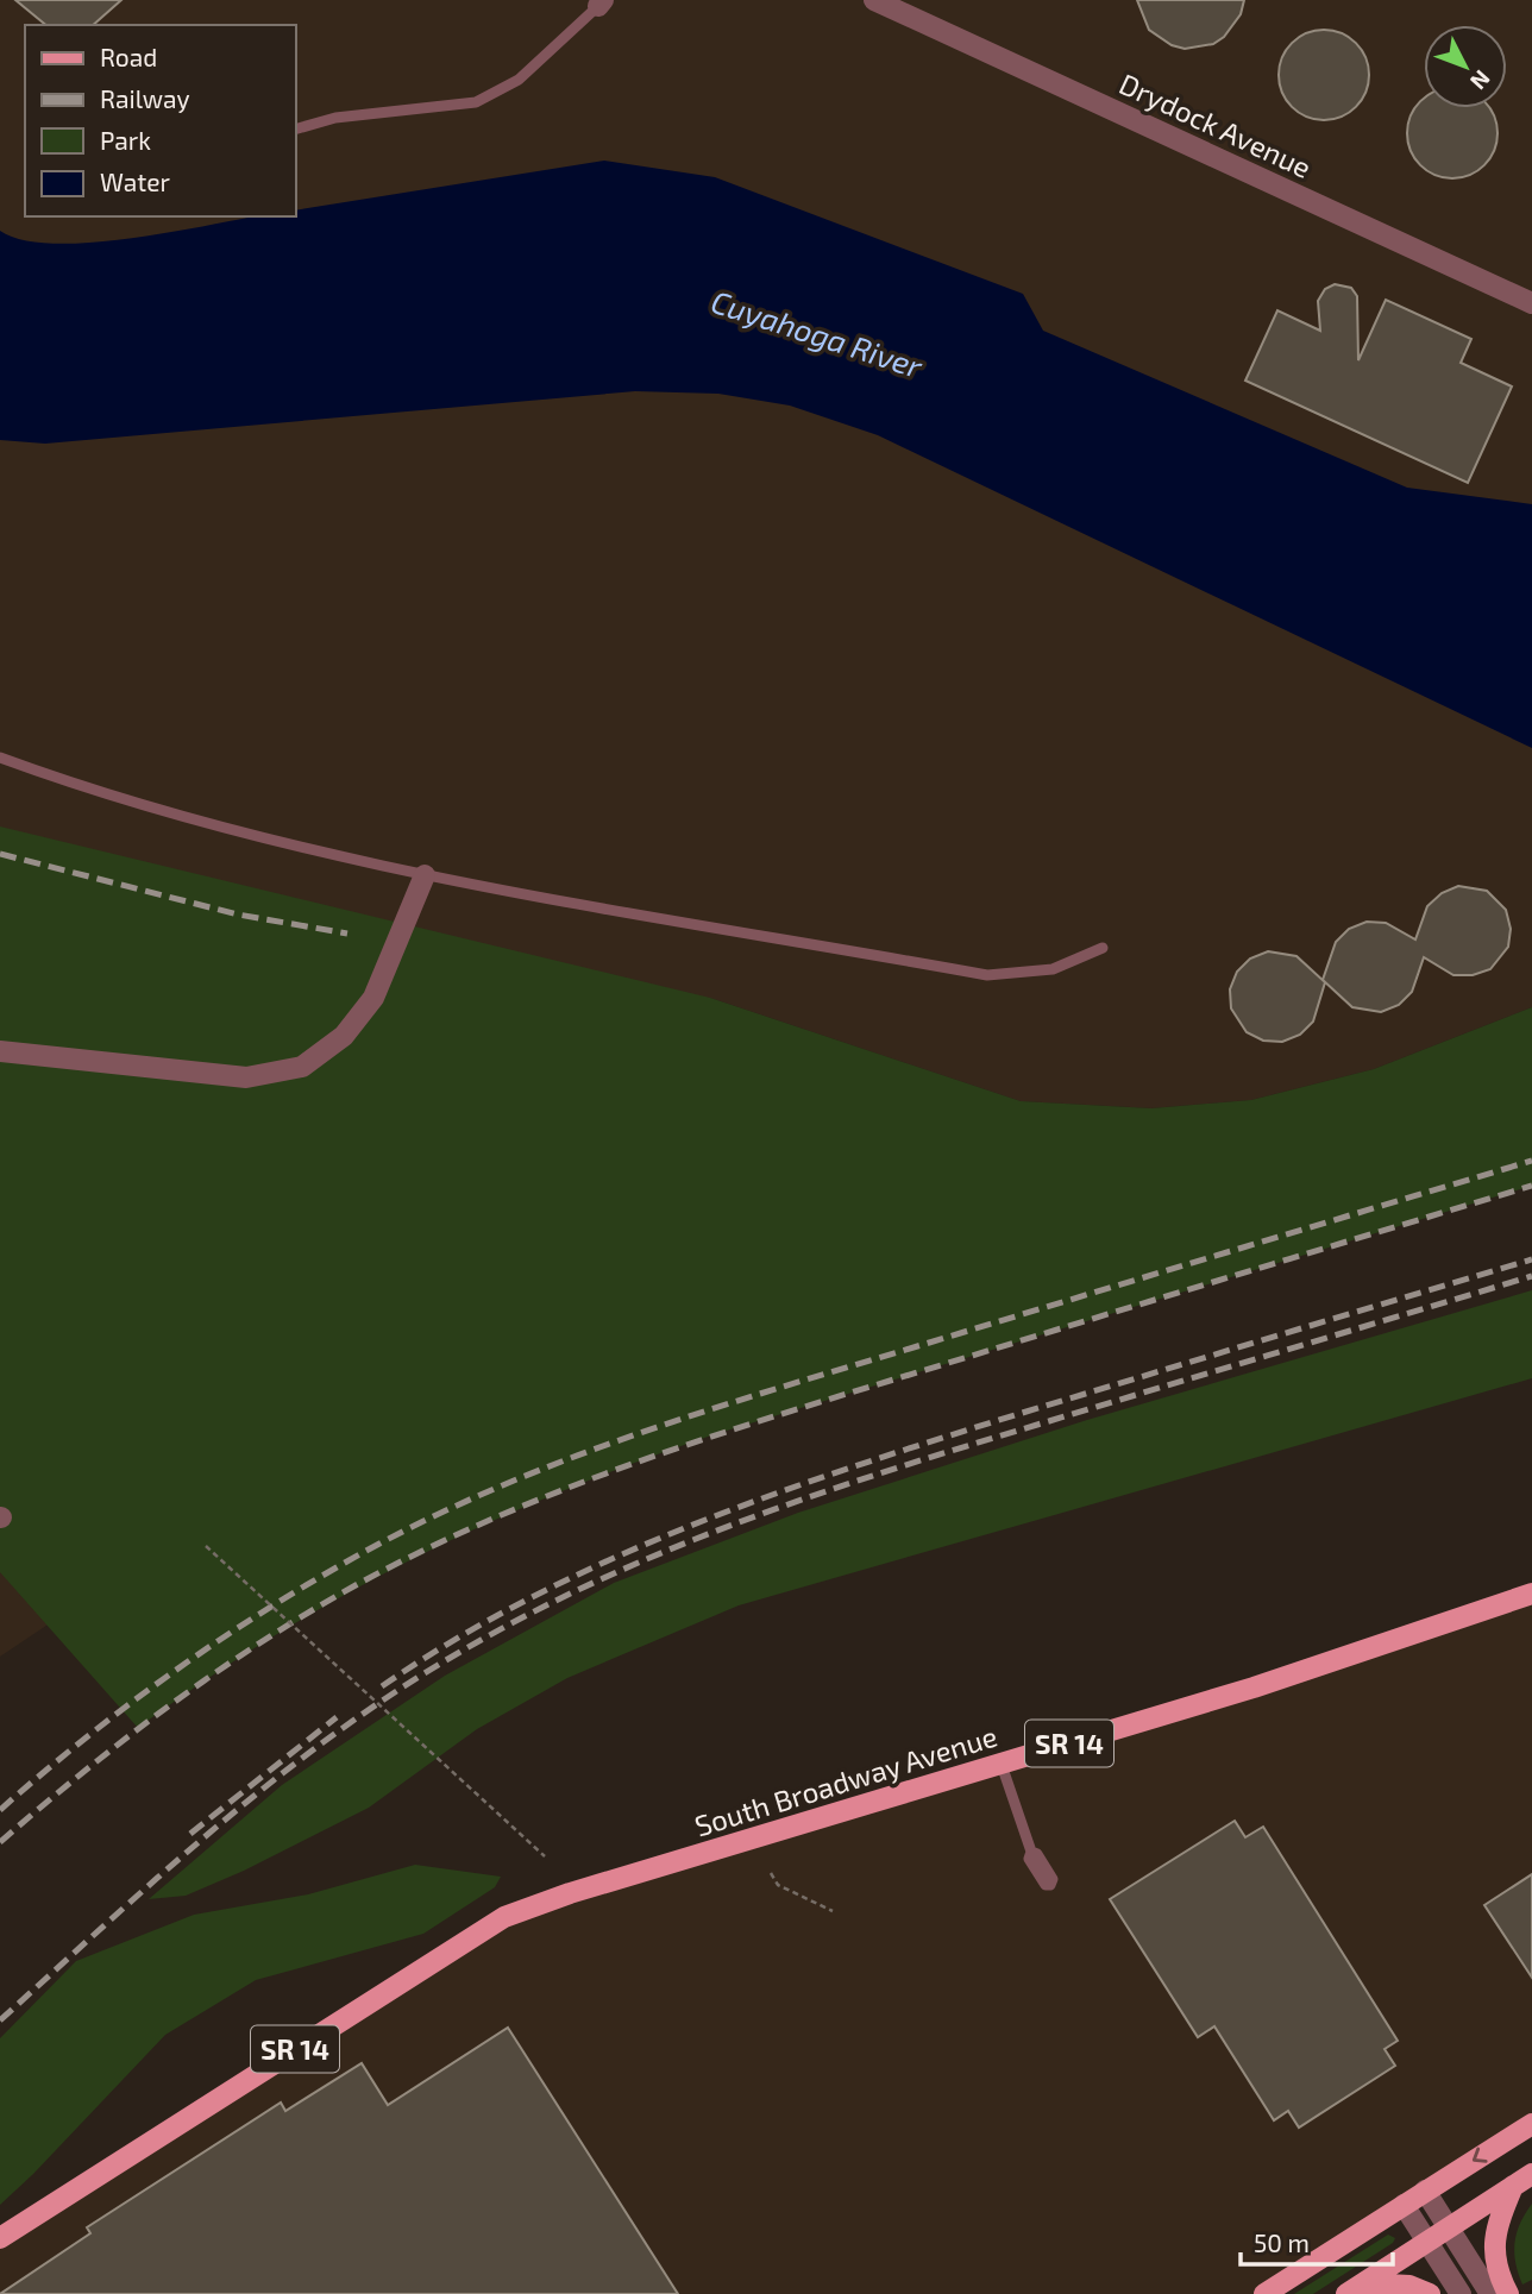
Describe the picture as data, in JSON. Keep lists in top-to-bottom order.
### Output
{
  "streets": {
    "main road": ["SR 14", "South Broadway Avenue"],
    "street": ["Drydock Avenue"]
  },
  "water": ["Cuyahoga River"],
  "legend": [
    "Road",
    "Railway",
    "Park",
    "Water"
  ],
  "scale_bar": "50 m",
  "north": "bottom right"
}
